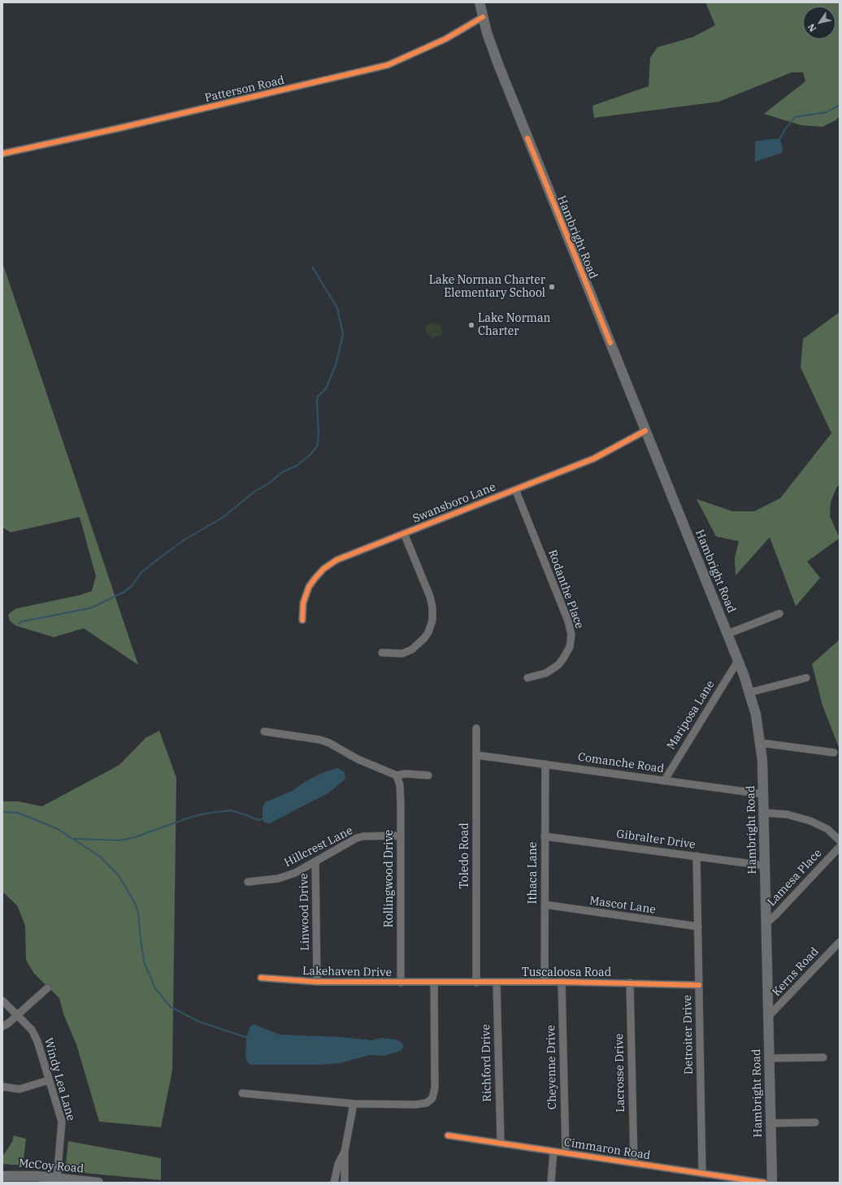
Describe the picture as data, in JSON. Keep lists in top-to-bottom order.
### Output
{
  "streets": {
    "main road": ["Hambright Road", "McCoy Road"],
    "street": [
      "Patterson Road",
      "Swansboro Lane",
      "Rodanthe Place",
      "Mariposa Lane",
      "Comanche Road",
      "Gibralter Drive",
      "Hillcrest Lane",
      "Toledo Road",
      "Ithaca Lane",
      "Lamesa Place",
      "Rollingwood Drive",
      "Mascot Lane",
      "Linwood Drive",
      "Lakehaven Drive",
      "Kerns Road",
      "Tuscaloosa Road",
      "Detroiter Drive",
      "Richford Drive",
      "Cheyenne Drive",
      "Lacrosse Drive",
      "Windy Lea Lane",
      "Cimmaron Road"
    ]
  },
  "crossings": [
    ["Patterson Road", "Hambright Road"],
    ["Hambright Road", "Swansboro Lane"],
    ["Hambright Road", "Mariposa Lane"],
    ["Hambright Road", "Comanche Road"],
    ["Hambright Road", "Gibralter Drive"],
    ["Hambright Road", "Lamesa Place"],
    ["Hambright Road", "Kerns Road"],
    ["Swansboro Lane", "Rodanthe Place"],
    ["Mariposa Lane", "Comanche Road"],
    ["Comanche Road", "Toledo Road"],
    ["Comanche Road", "Ithaca Lane"],
    ["Gibralter Drive", "Ithaca Lane"],
    ["Gibralter Drive", "Detroiter Drive"],
    ["Hillcrest Lane", "Rollingwood Drive"],
    ["Hillcrest Lane", "Linwood Drive"],
    ["Toledo Road", "Tuscaloosa Road"],
    ["Ithaca Lane", "Mascot Lane"],
    ["Ithaca Lane", "Tuscaloosa Road"],
    ["Rollingwood Drive", "Lakehaven Drive"],
    ["Mascot Lane", "Detroiter Drive"],
    ["Linwood Drive", "Lakehaven Drive"],
    ["Lakehaven Drive", "Tuscaloosa Road"],
    ["Tuscaloosa Road", "Detroiter Drive"],
    ["Tuscaloosa Road", "Richford Drive"],
    ["Tuscaloosa Road", "Cheyenne Drive"],
    ["Tuscaloosa Road", "Lacrosse Drive"],
    ["Detroiter Drive", "Cimmaron Road"],
    ["Richford Drive", "Cimmaron Road"],
    ["Cheyenne Drive", "Cimmaron Road"],
    ["Lacrosse Drive", "Cimmaron Road"],
    ["Windy Lea Lane", "McCoy Road"]
  ],
  "places": ["Lake Norman Charter Elementary School", "Lake Norman Charter"],
  "north": "bottom left"
}
